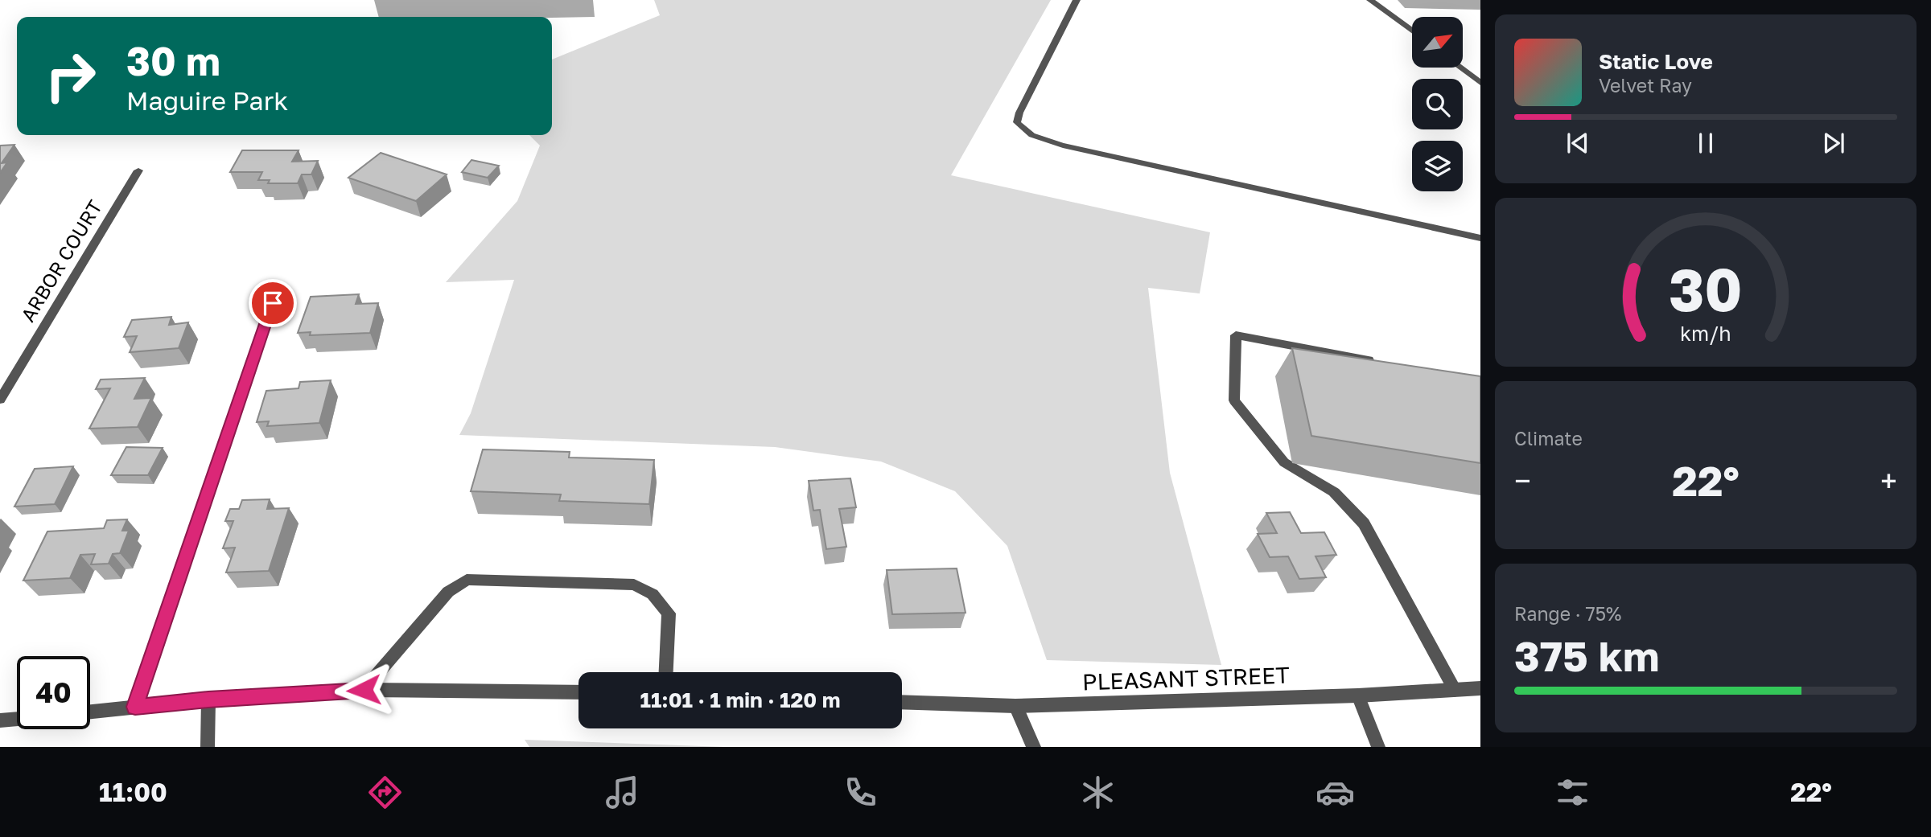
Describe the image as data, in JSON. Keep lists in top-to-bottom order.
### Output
{
  "streets": {
    "street": ["ARBOR COURT", "PLEASANT STREET"]
  },
  "north": "top right",
  "page": {
    "turn": ["30 m", "Maguire Park"],
    "song": ["Static Love", "Velvet Ray"],
    "tile": [
      "Climate",
      ["Range · 75%", "375 km"]
    ],
    "heat": ["−", "22°", "+"],
    "limit": "40",
    "trip": "11:01 · 1 min · 120 m",
    "tabs": ["11:00", "22°"],
    "gauge": ["30", "km/h"]
  }
}
